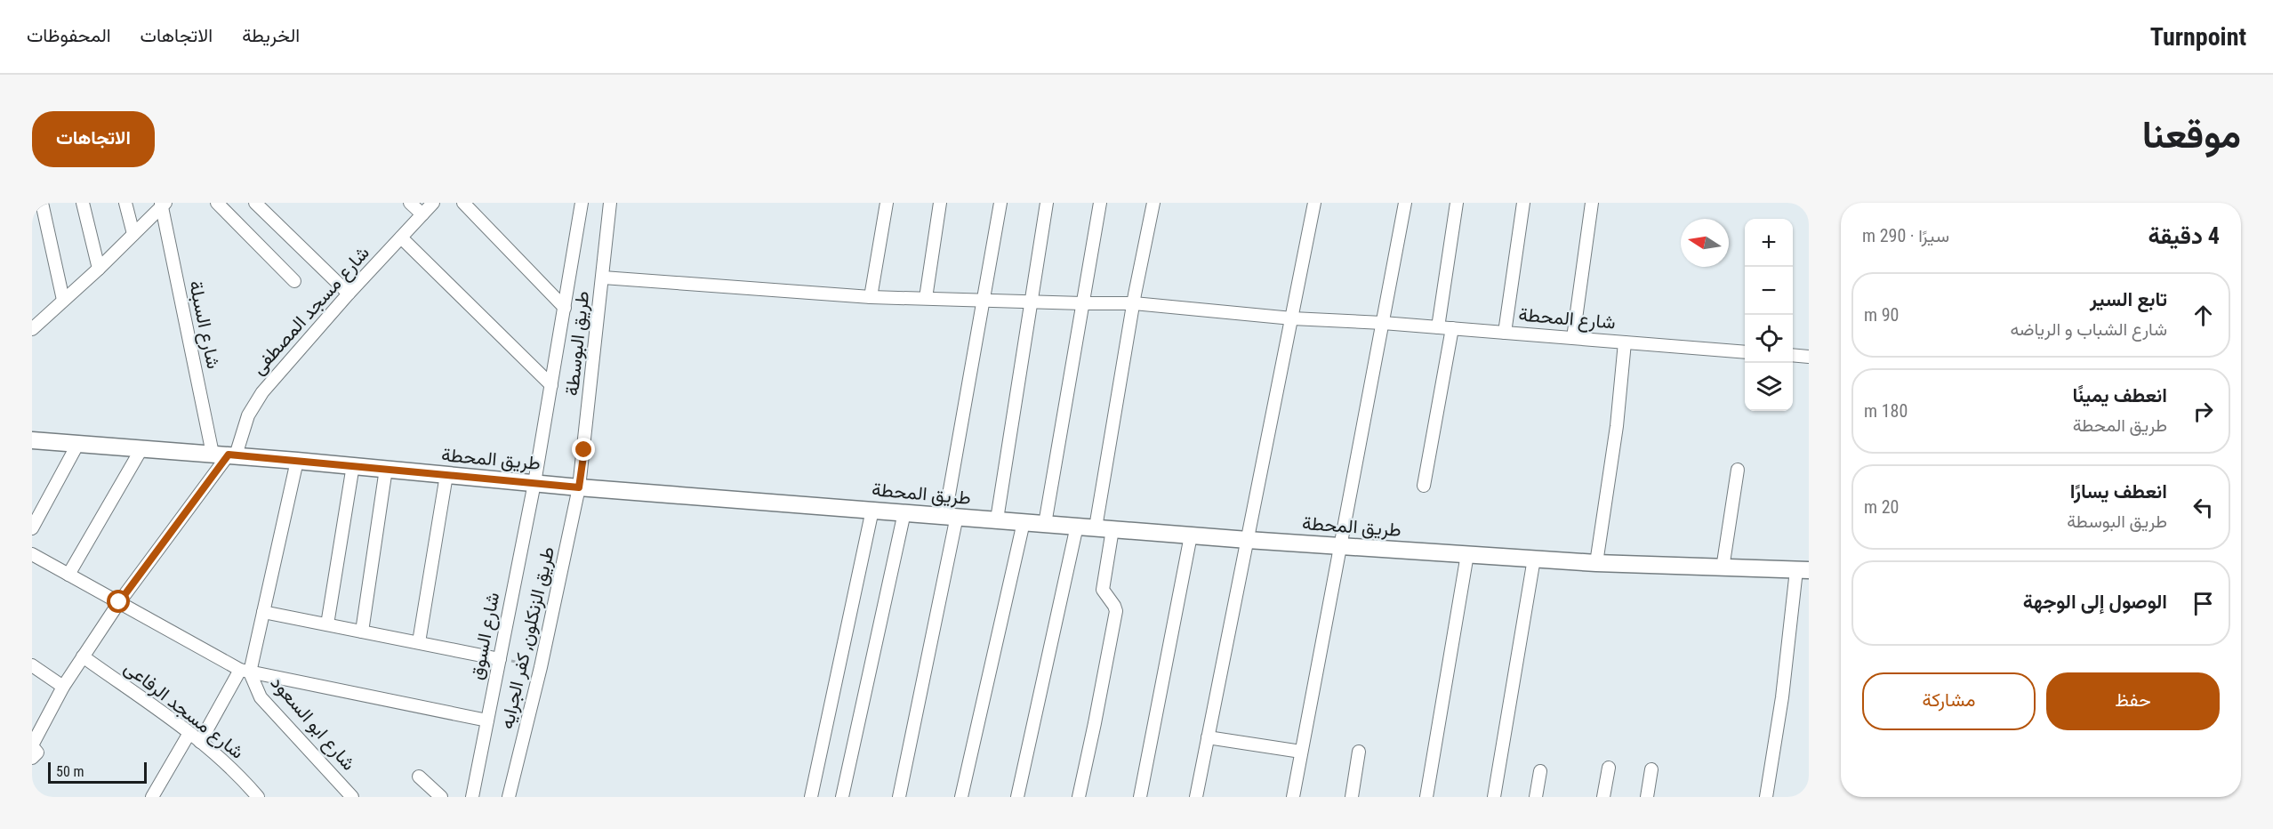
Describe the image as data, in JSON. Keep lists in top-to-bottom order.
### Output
{
  "streets": {
    "street": [
      "شارع مسجد المصطفى",
      "شارع المحطة",
      "شارع السبلة",
      "طريق البوسطة",
      "طريق المحطة",
      "شارع السوق",
      "طريق الزنكلون, كفر الجرايه",
      "شارع مسجد الرفاعى",
      "شارع ابو السعود"
    ]
  },
  "crossings": [
    ["شارع مسجد المصطفى", "طريق المحطة"],
    ["شارع مسجد المصطفى", "شارع مسجد الرفاعى"],
    ["شارع المحطة", "طريق البوسطة"],
    ["شارع السبلة", "طريق المحطة"],
    ["طريق البوسطة", "طريق المحطة"],
    ["طريق البوسطة", "شارع السوق"],
    ["طريق البوسطة", "طريق الزنكلون, كفر الجرايه"],
    ["طريق المحطة", "شارع السوق"],
    ["طريق المحطة", "طريق الزنكلون, كفر الجرايه"],
    ["شارع السوق", "طريق الزنكلون, كفر الجرايه"]
  ],
  "scale_bar": "50 m",
  "north": "left",
  "page": {
    "header": "Turnpoint",
    "nav": ["الخريطة", "الاتجاهات", "المحفوظات"],
    "title": "موقعنا",
    "buttons": [
      "الاتجاهات",
      ["حفظ", "مشاركة"]
    ],
    "heading": ["4 دقيقة", "سيرًا · 290 m"],
    "map_buttons": ["+", "−"],
    "list": [
      ["تابع السير", "شارع الشباب و الرياضه", "90 m"],
      ["انعطف يمينًا", "طريق المحطة", "180 m"],
      ["انعطف يسارًا", "طريق البوسطة", "20 m"],
      "الوصول إلى الوجهة"
    ],
    "scale": "50 m"
  }
}
